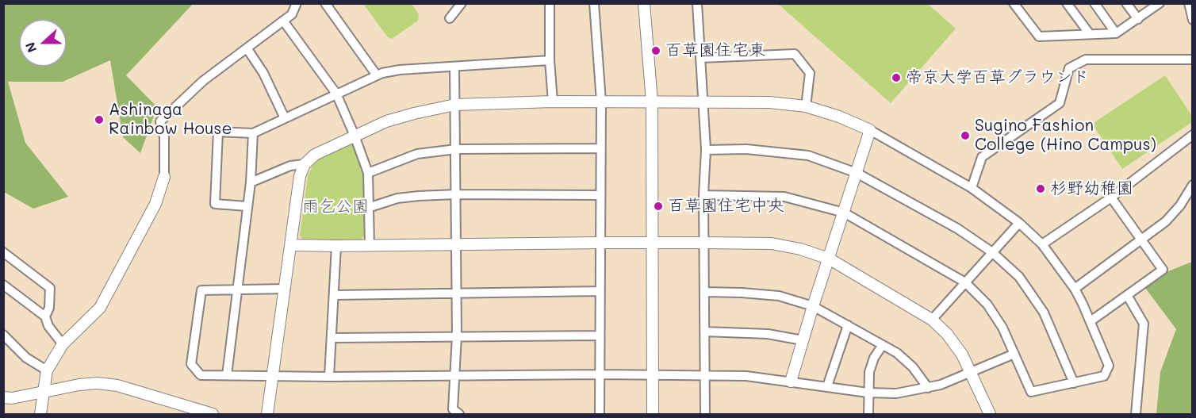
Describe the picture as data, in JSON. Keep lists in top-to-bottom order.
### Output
{
  "parks": ["雨乞公園"],
  "places": [
    "百草園住宅東",
    "帝京大学百草グラウンド",
    "Ashinaga Rainbow House",
    "Sugino Fashion College (Hino Campus)",
    "杉野幼稚園",
    "百草園住宅中央"
  ],
  "north": "left"
}
